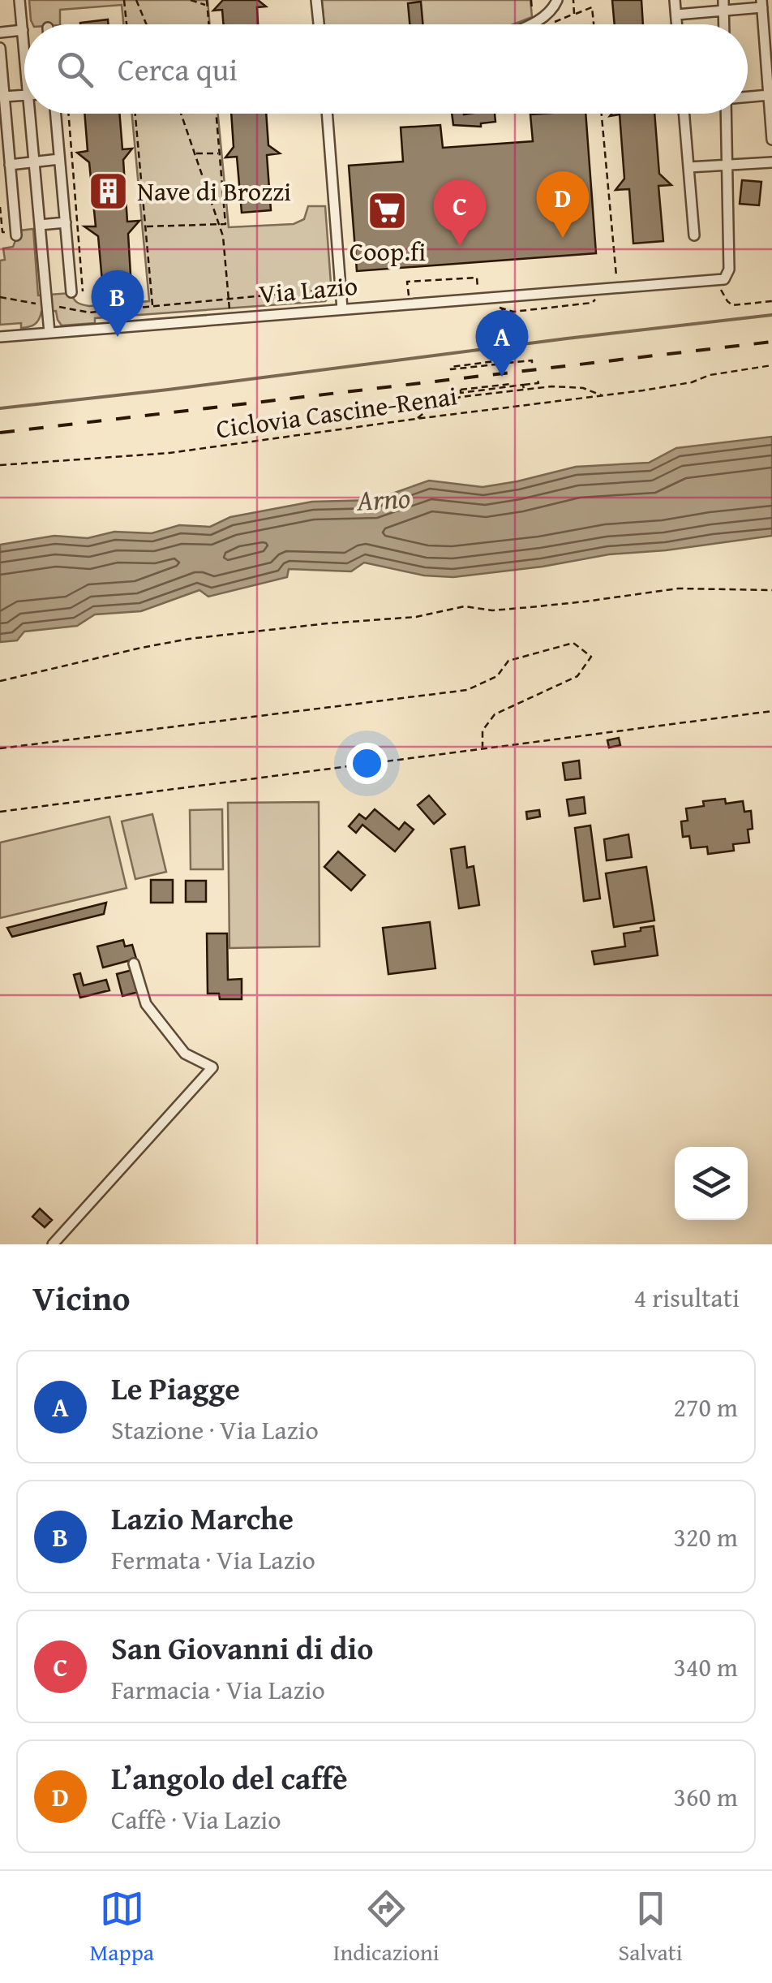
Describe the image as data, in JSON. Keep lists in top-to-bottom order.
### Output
{
  "streets": {
    "street": ["Via Lazio"],
    "path": ["Ciclovia Cascine-Renai"]
  },
  "water": ["Arno"],
  "places": {
    "building": ["Nave di Brozzi"],
    "supermarket": ["Coop.fi"]
  },
  "page": {
    "search": "Cerca qui",
    "pins": [
      "D",
      "C",
      "B",
      "A"
    ],
    "heading": ["Vicino", "4 risultati"],
    "list": [
      {
        "mark": "A",
        "name": "Le Piagge",
        "note": "Stazione · Via Lazio",
        "value": "270 m"
      },
      {
        "mark": "B",
        "name": "Lazio Marche",
        "note": "Fermata · Via Lazio",
        "value": "320 m"
      },
      {
        "mark": "C",
        "name": "San Giovanni di dio",
        "note": "Farmacia · Via Lazio",
        "value": "340 m"
      },
      {
        "mark": "D",
        "name": "L’angolo del caffè",
        "note": "Caffè · Via Lazio",
        "value": "360 m"
      }
    ],
    "nav": ["Mappa", "Indicazioni", "Salvati"]
  }
}
